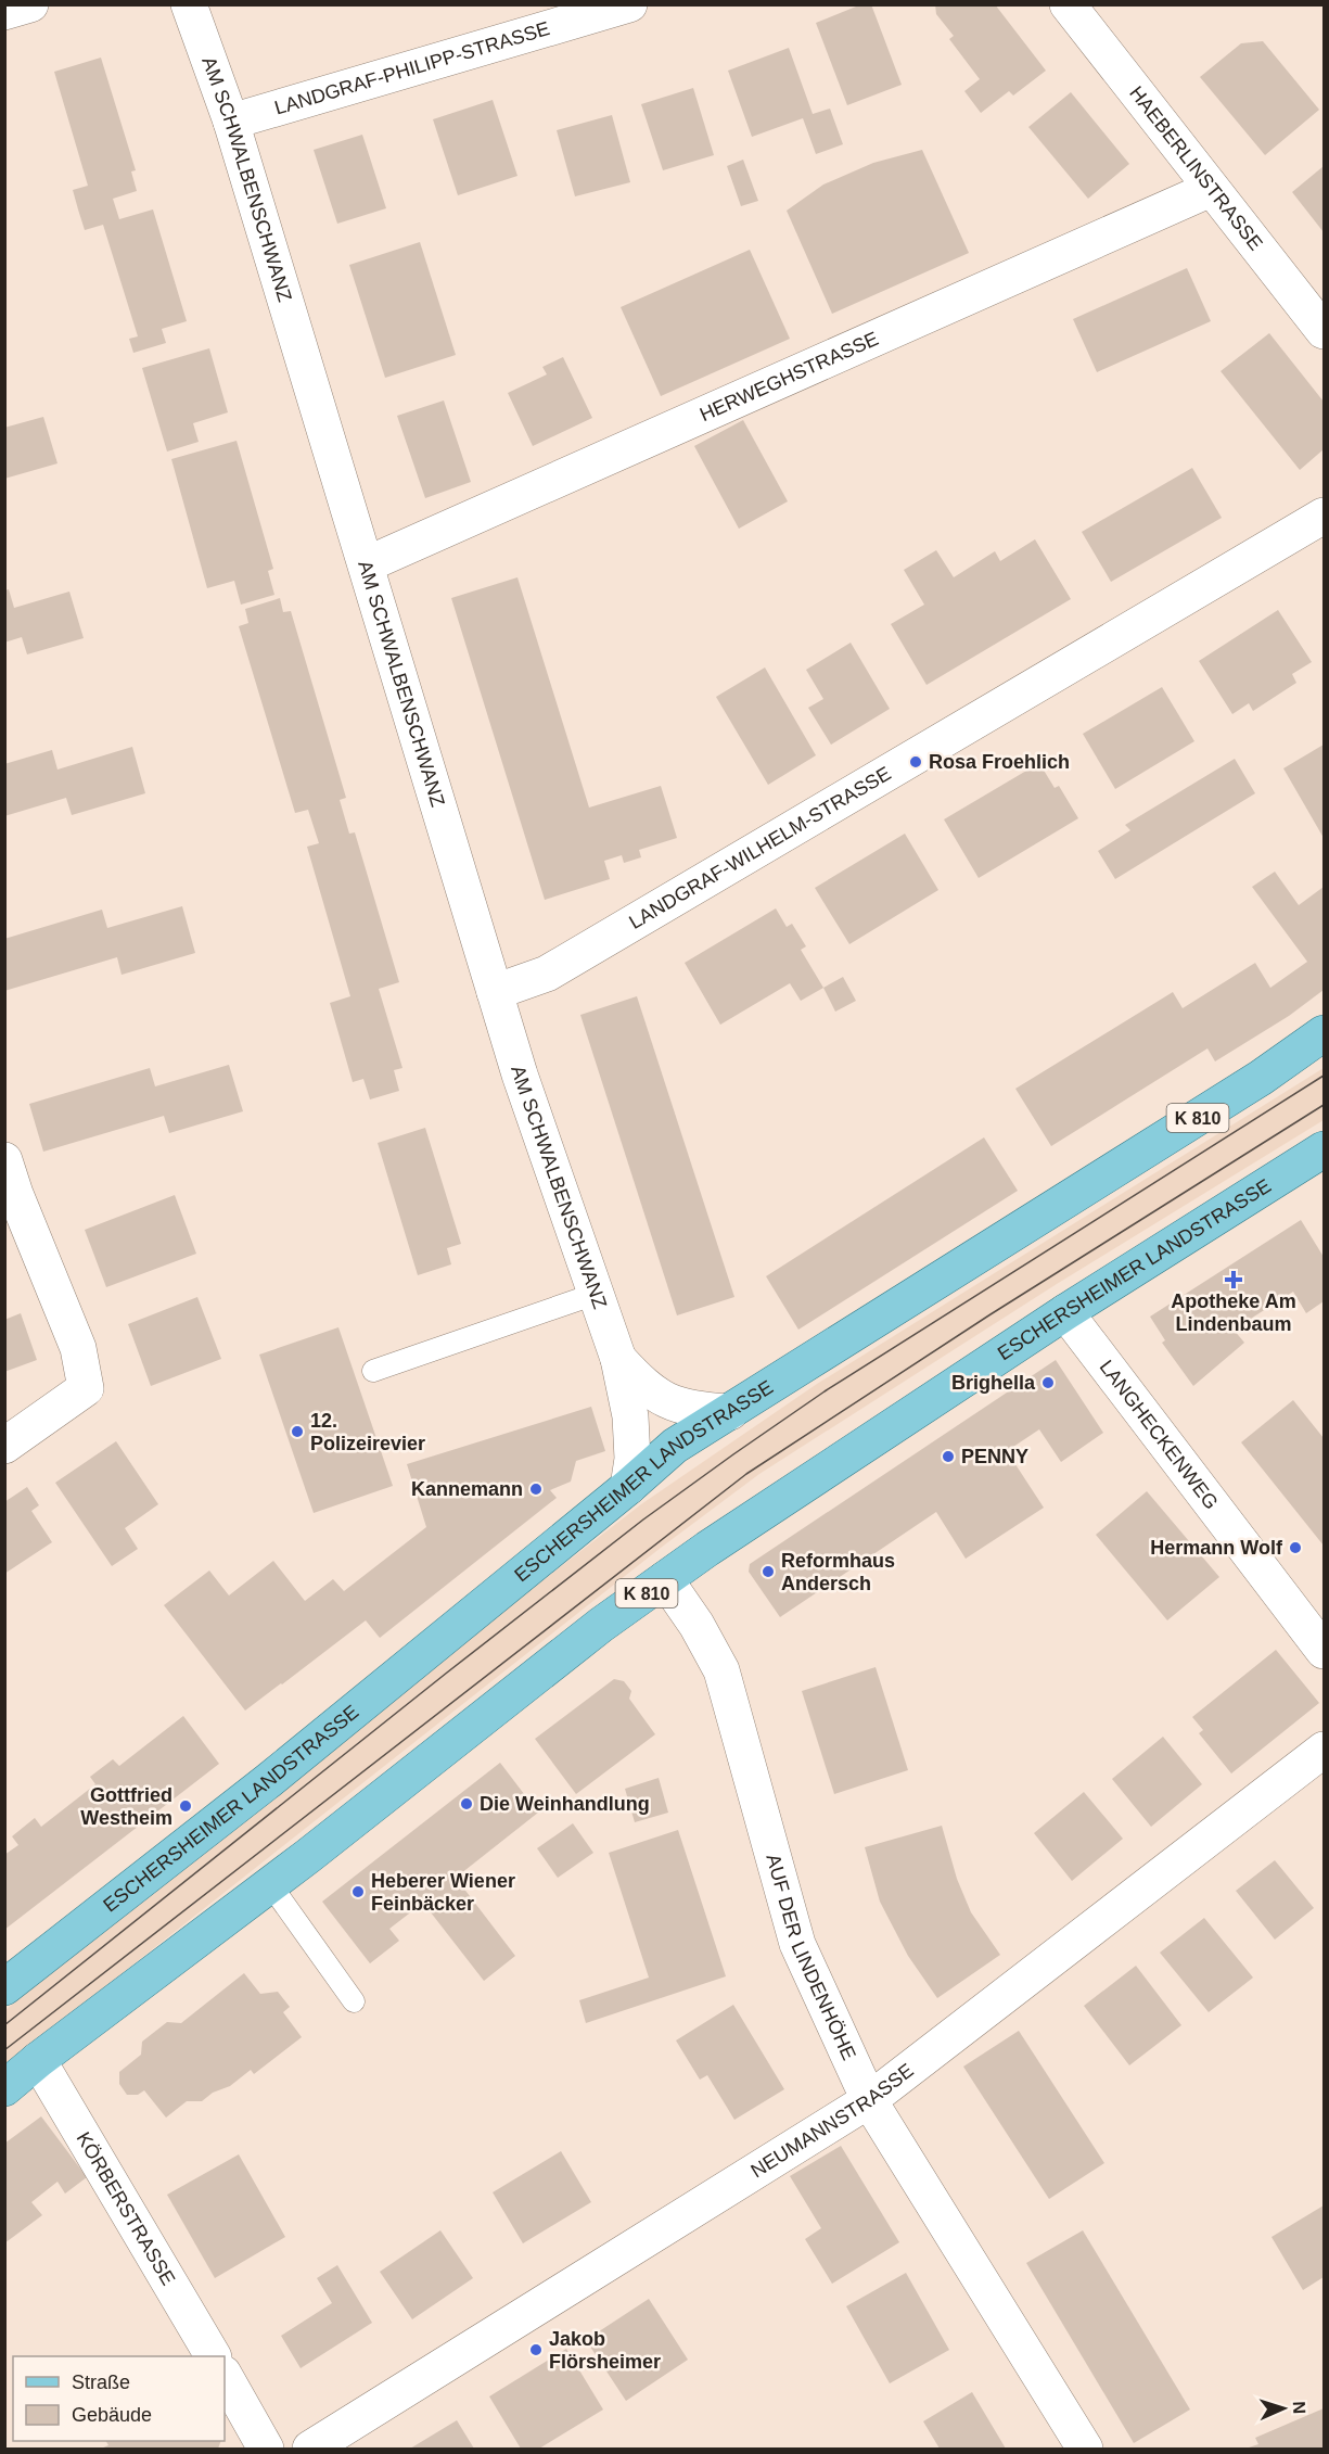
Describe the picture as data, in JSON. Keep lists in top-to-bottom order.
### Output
{
  "streets": {
    "main road": ["K 810", "ESCHERSHEIMER LANDSTRASSE"],
    "street": [
      "LANDGRAF-PHILIPP-STRASSE",
      "HAEBERLINSTRASSE",
      "AM SCHWALBENSCHWANZ",
      "HERWEGHSTRASSE",
      "LANDGRAF-WILHELM-STRASSE",
      "LANGHECKENWEG",
      "AUF DER LINDENHÖHE",
      "NEUMANNSTRASSE",
      "KÖRBERSTRASSE"
    ]
  },
  "crossings": [
    ["LANDGRAF-PHILIPP-STRASSE", "AM SCHWALBENSCHWANZ"],
    ["HAEBERLINSTRASSE", "HERWEGHSTRASSE"],
    ["AM SCHWALBENSCHWANZ", "HERWEGHSTRASSE"],
    ["AM SCHWALBENSCHWANZ", "LANDGRAF-WILHELM-STRASSE"],
    ["AM SCHWALBENSCHWANZ", "ESCHERSHEIMER LANDSTRASSE"],
    ["ESCHERSHEIMER LANDSTRASSE", "LANGHECKENWEG"],
    ["ESCHERSHEIMER LANDSTRASSE", "AUF DER LINDENHÖHE"],
    ["ESCHERSHEIMER LANDSTRASSE", "KÖRBERSTRASSE"],
    ["AUF DER LINDENHÖHE", "NEUMANNSTRASSE"]
  ],
  "places": {
    "other": [
      "Rosa Froehlich",
      "Brighella",
      "12. Polizeirevier",
      "PENNY",
      "Kannemann",
      "Hermann Wolf",
      "Reformhaus Andersch",
      "Die Weinhandlung",
      "Gottfried Westheim",
      "Heberer Wiener Feinbäcker",
      "Jakob Flörsheimer"
    ],
    "health": ["Apotheke Am Lindenbaum"]
  },
  "legend": ["Straße", "Gebäude"],
  "north": "right"
}
